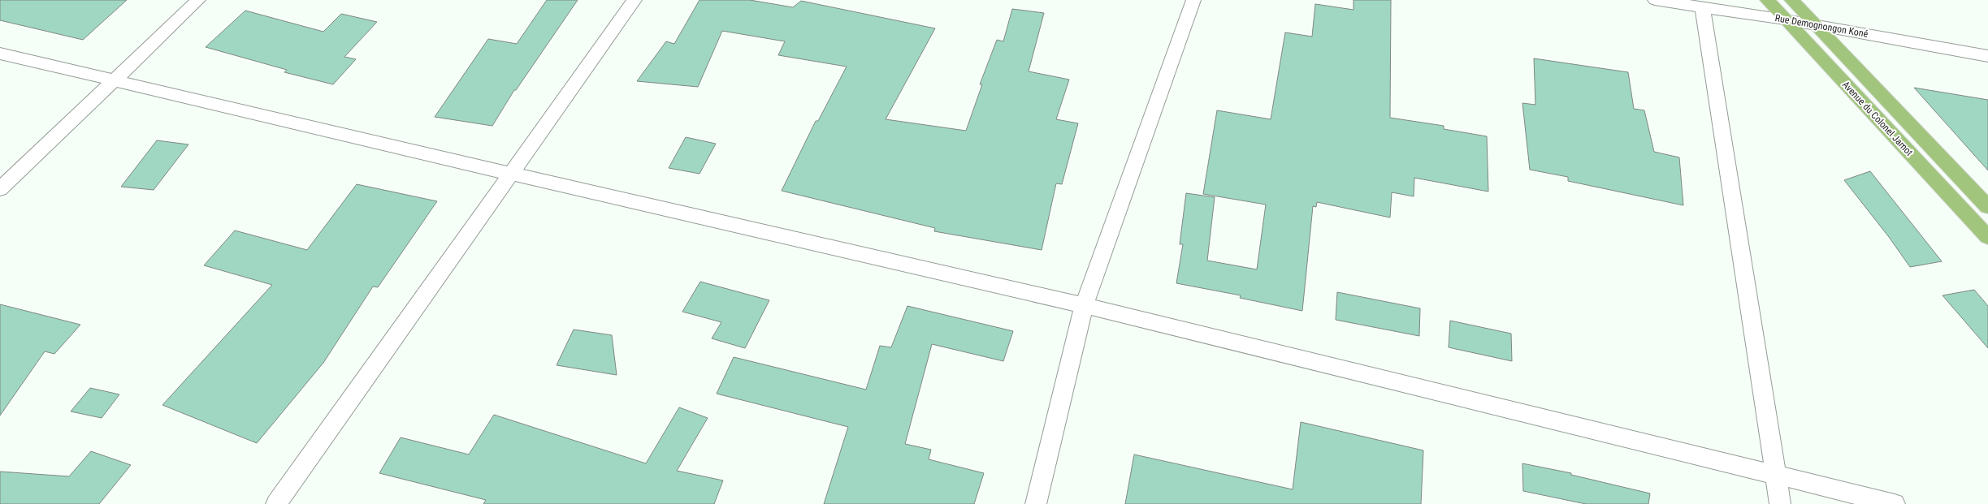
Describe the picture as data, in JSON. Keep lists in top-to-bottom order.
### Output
{
  "streets": {
    "main road": ["Avenue du Colonel Jamot"],
    "street": ["Rue Demognongon Koné"]
  },
  "crossings": [
    ["Rue Demognongon Koné", "Avenue du Colonel Jamot"]
  ]
}
